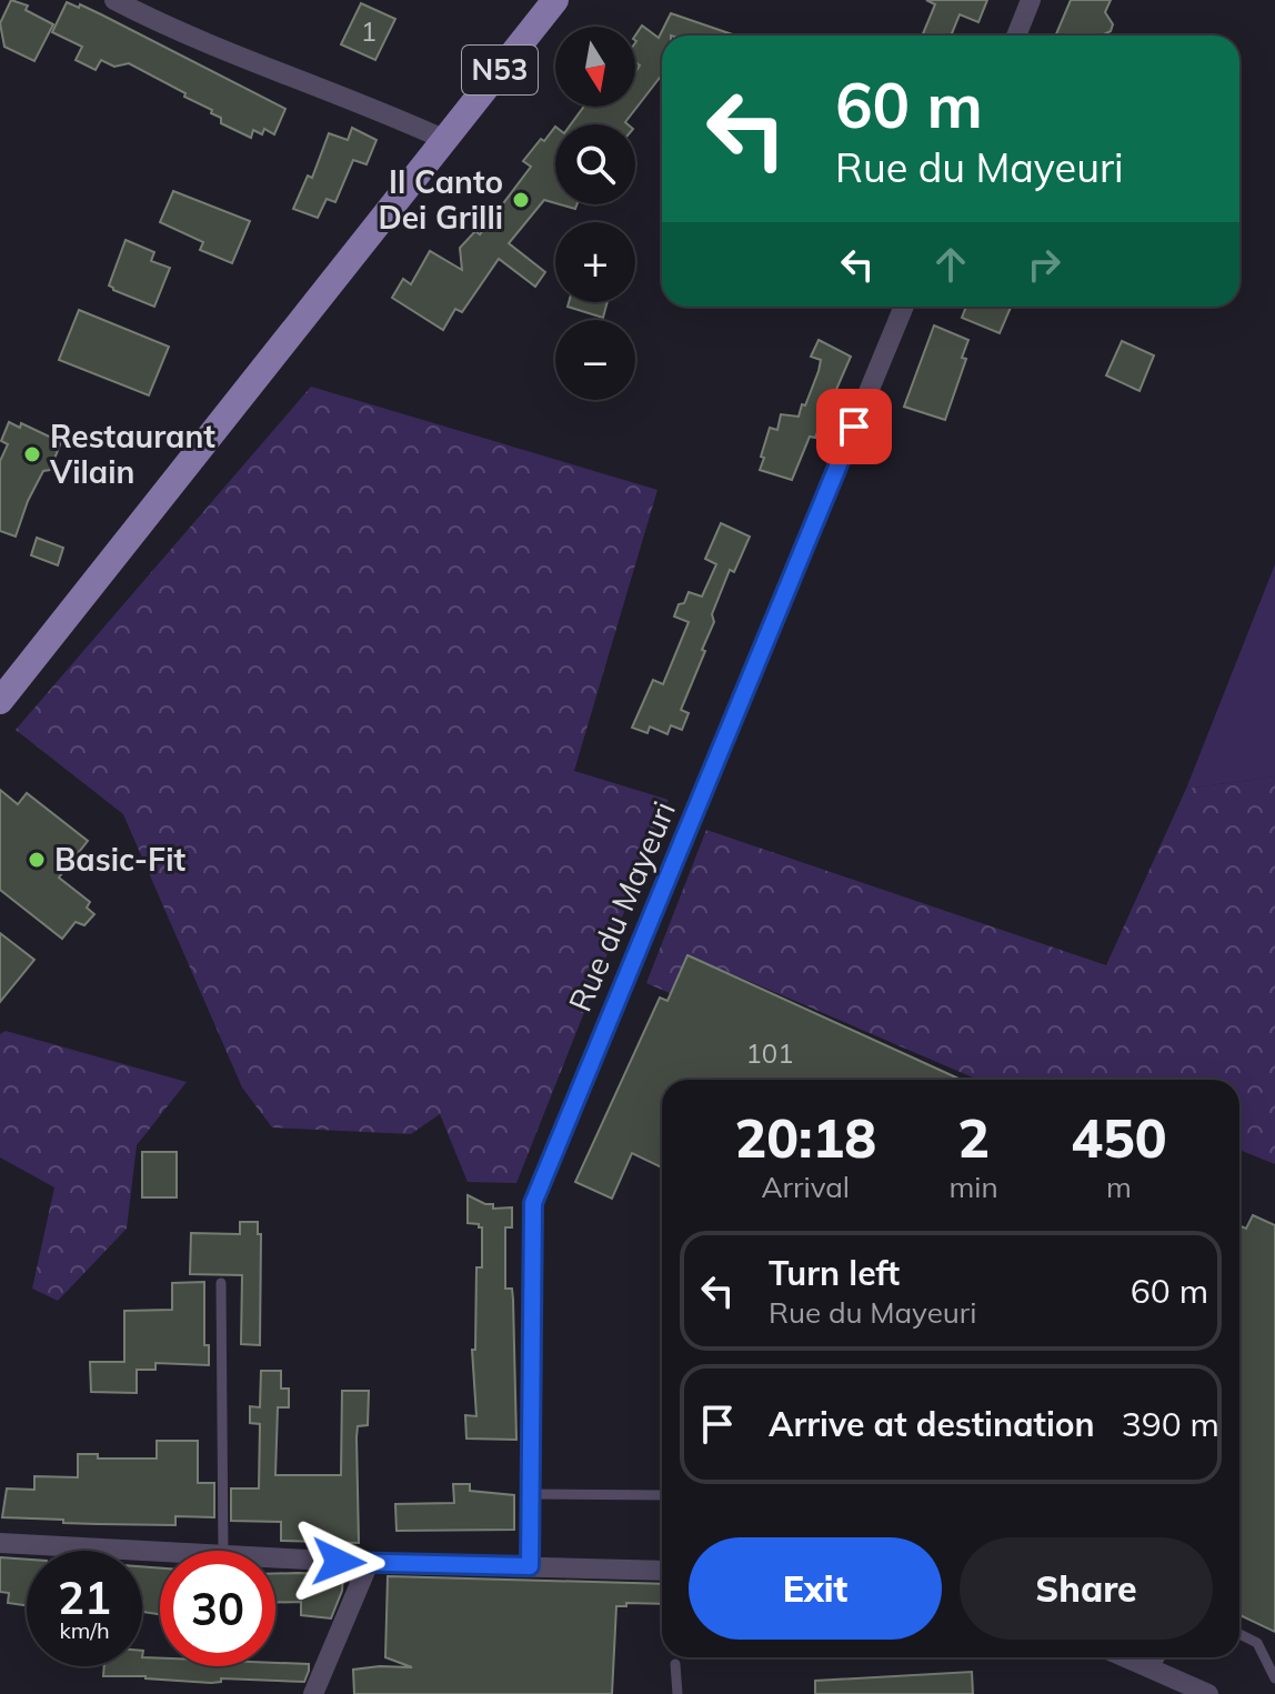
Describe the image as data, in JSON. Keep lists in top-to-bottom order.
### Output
{
  "streets": {
    "main road": ["N53"],
    "street": ["Rue du Mayeuri"]
  },
  "places": ["Il Canto Dei Grilli", "Restaurant Vilain", "Basic-Fit"],
  "house_numbers": ["1", "101"],
  "north": "bottom",
  "page": {
    "map_buttons": ["+", "−"],
    "turn": ["60 m", "Rue du Mayeuri"],
    "eta": [
      "20:18",
      "Arrival",
      "2",
      "min",
      "450",
      "m"
    ],
    "list": [
      {
        "name": "Turn left",
        "note": "Rue du Mayeuri",
        "value": "60 m"
      },
      {
        "name": "Arrive at destination",
        "value": "390 m"
      }
    ],
    "buttons": ["Exit", "Share"],
    "speed": "21 km/h",
    "limit": "30"
  }
}
